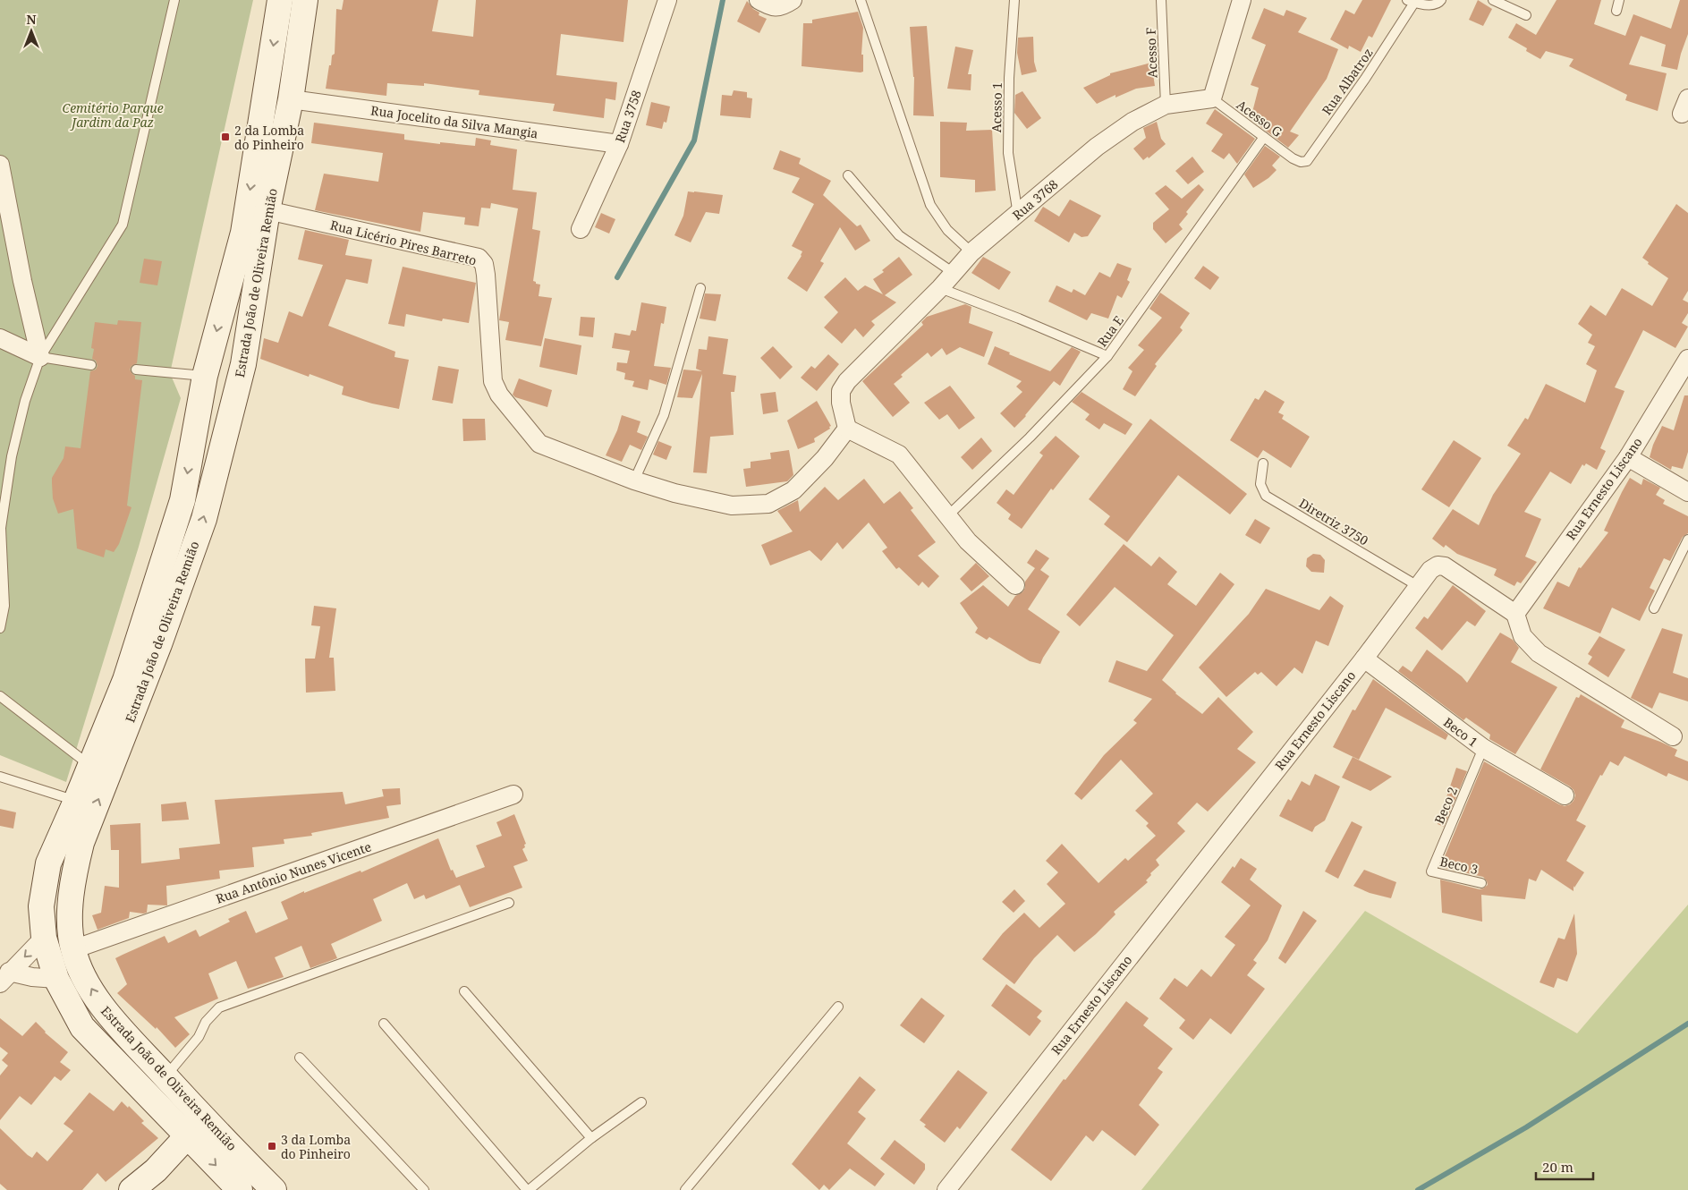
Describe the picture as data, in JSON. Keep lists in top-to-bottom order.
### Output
{
  "streets": {
    "main road": ["Estrada João de Oliveira Remião"],
    "street": [
      "Rua 3758",
      "Rua Jocelito da Silva Mangia",
      "Rua 3768",
      "Rua Licério Pires Barreto",
      "Rua Ernesto Liscano",
      "Beco 1",
      "Rua Antônio Nunes Vicente"
    ],
    "lane": [
      "Acesso F",
      "Rua Albatroz",
      "Acesso 1",
      "Acesso G",
      "Rua E",
      "Diretriz 3750",
      "Beco 2",
      "Beco 3"
    ]
  },
  "crossings": [
    ["Acesso F", "Rua 3768"],
    ["Rua Albatroz", "Acesso G"],
    ["Acesso 1", "Rua 3768"],
    ["Rua 3758", "Rua Jocelito da Silva Mangia"],
    ["Acesso G", "Rua 3768"],
    ["Acesso G", "Rua E"],
    ["Rua Jocelito da Silva Mangia", "Estrada João de Oliveira Remião"],
    ["Rua 3768", "Rua Licério Pires Barreto"],
    ["Rua Licério Pires Barreto", "Estrada João de Oliveira Remião"],
    ["Estrada João de Oliveira Remião", "Rua Antônio Nunes Vicente"],
    ["Rua Ernesto Liscano", "Diretriz 3750"],
    ["Rua Ernesto Liscano", "Beco 1"],
    ["Beco 1", "Beco 2"],
    ["Beco 2", "Beco 3"]
  ],
  "parks": ["Cemitério Parque Jardim da Paz"],
  "places": {
    "transit": ["2 da Lomba do Pinheiro", "3 da Lomba do Pinheiro"]
  },
  "scale_bar": "20 m",
  "north": "top"
}
